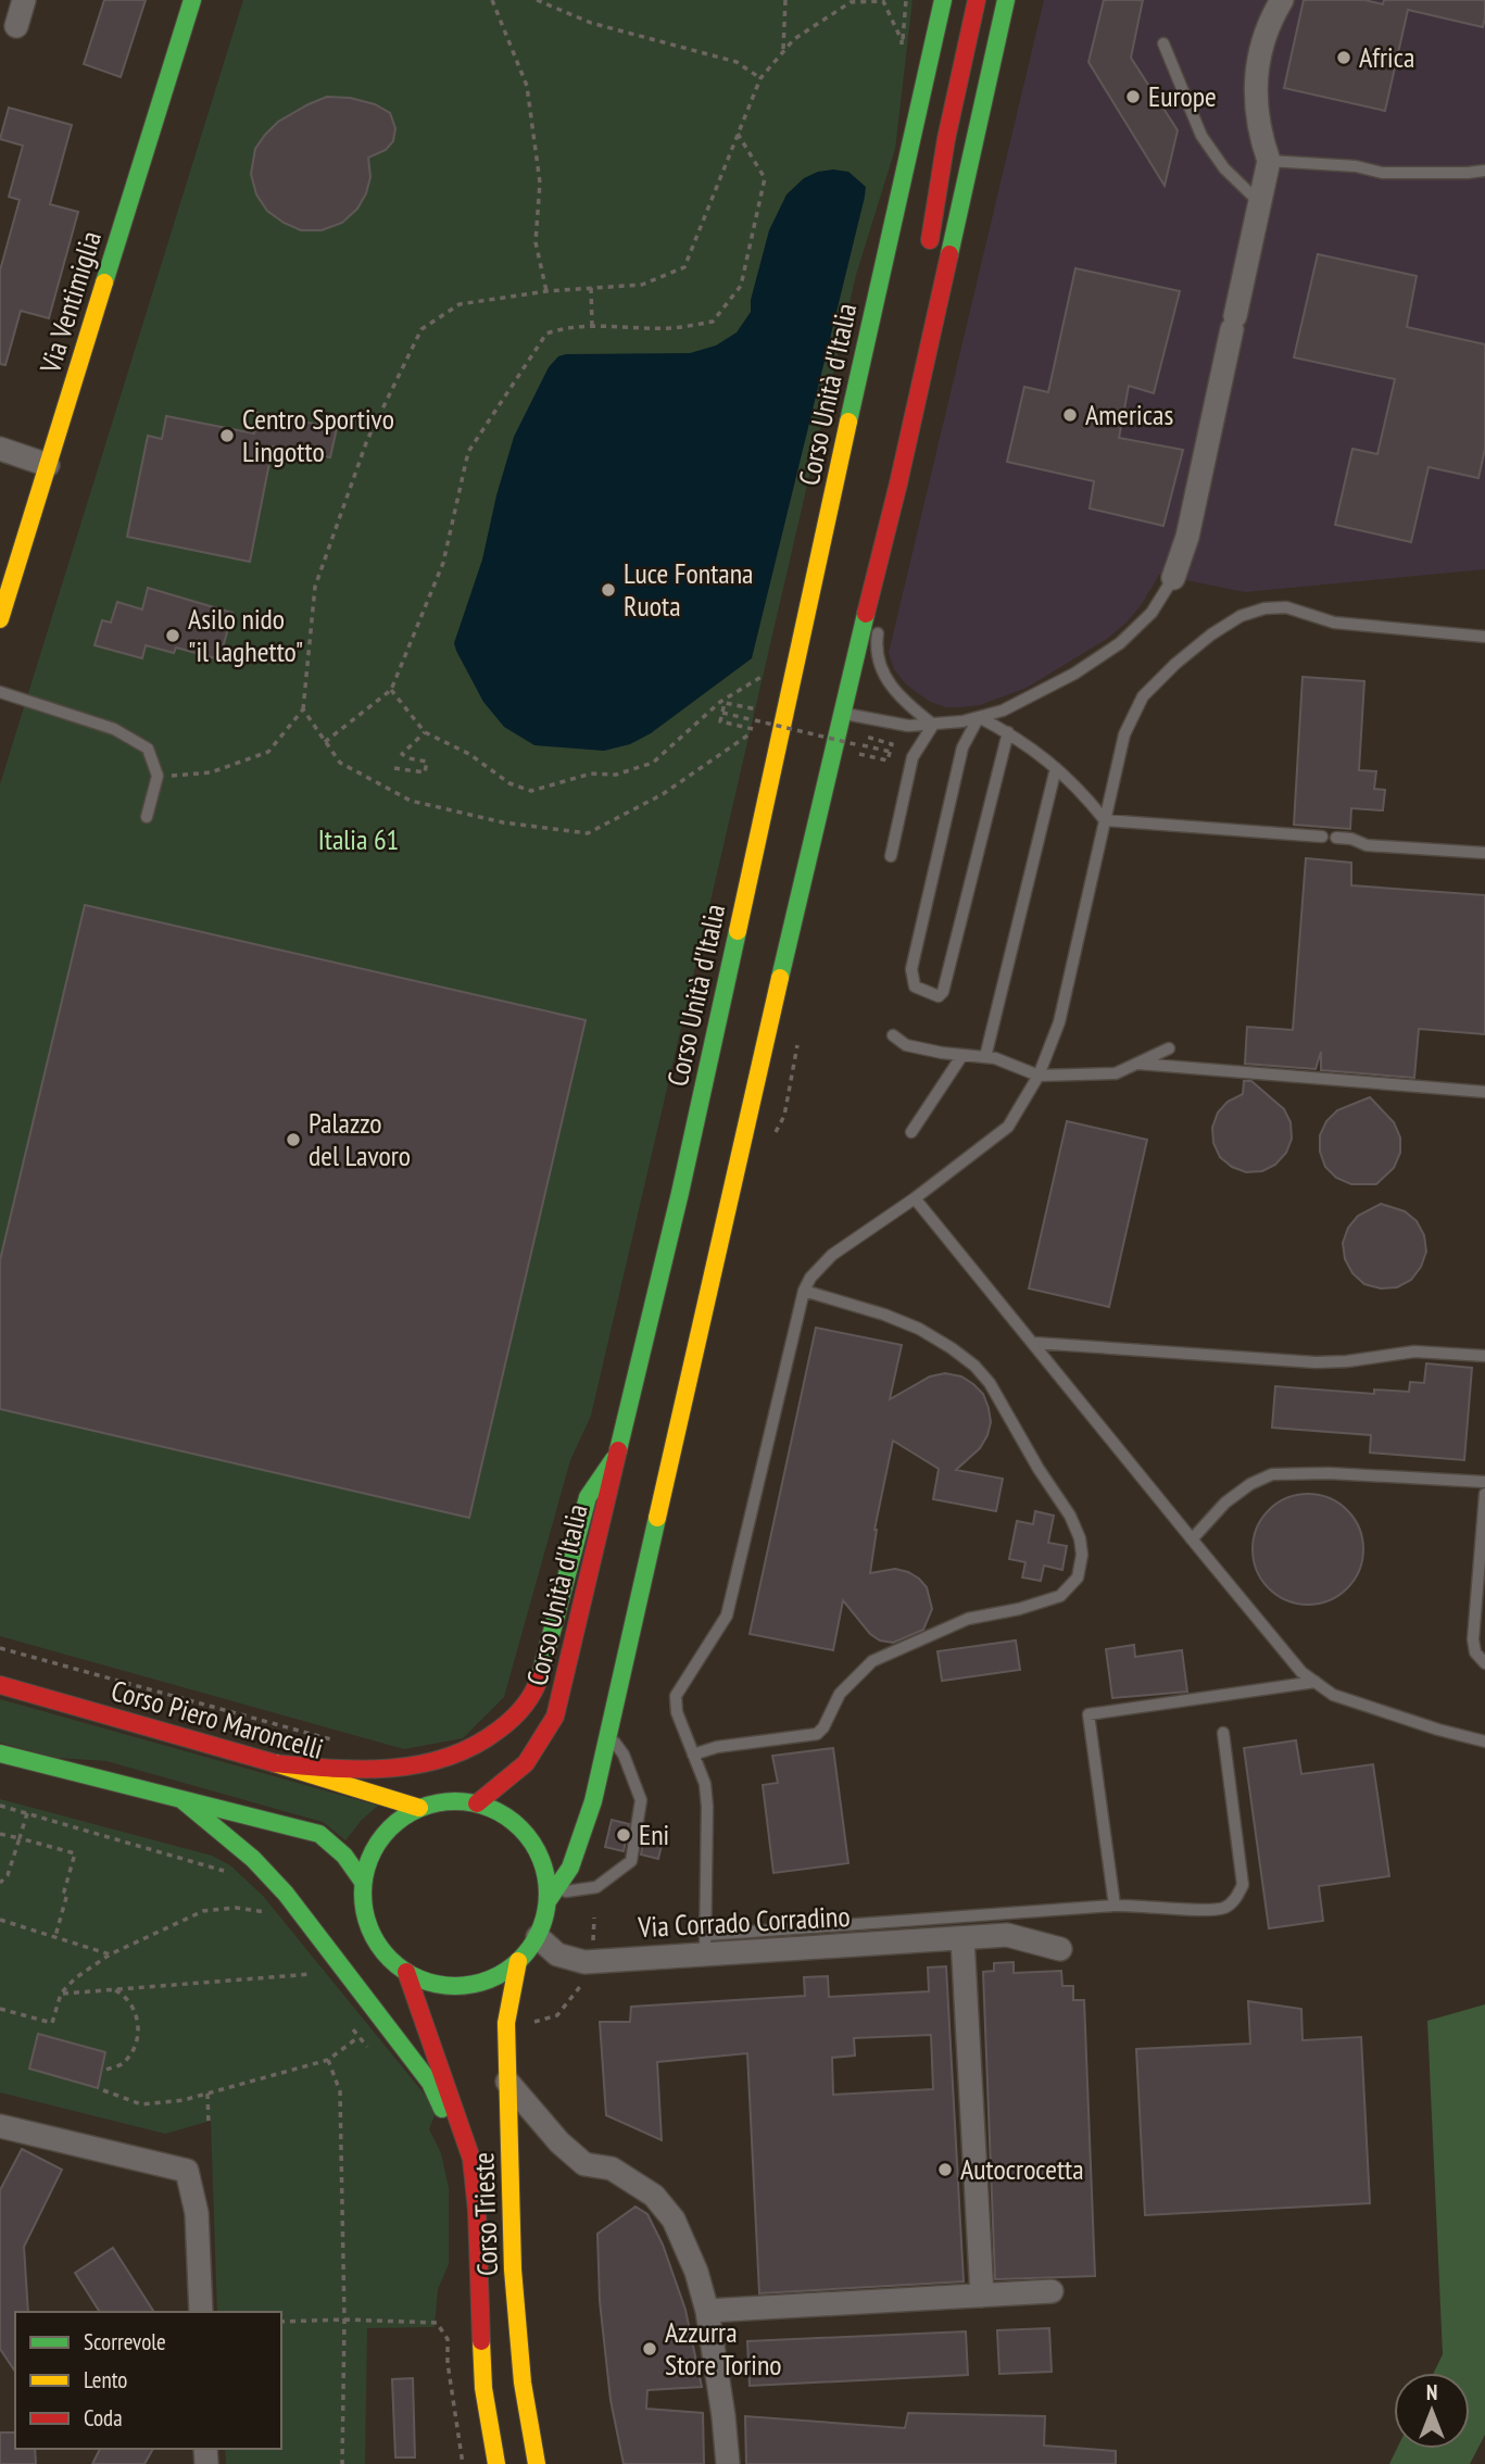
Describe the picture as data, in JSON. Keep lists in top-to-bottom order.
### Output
{
  "streets": {
    "main road": [
      "Via Ventimiglia",
      "Corso Unità d'Italia",
      "Corso Piero Maroncelli",
      "Corso Trieste"
    ],
    "street": ["Via Corrado Corradino"]
  },
  "crossings": [
    ["Corso Unità d'Italia", "Corso Piero Maroncelli"],
    ["Corso Unità d'Italia", "Via Corrado Corradino"],
    ["Corso Unità d'Italia", "Corso Trieste"],
    ["Corso Piero Maroncelli", "Via Corrado Corradino"],
    ["Corso Piero Maroncelli", "Corso Trieste"],
    ["Via Corrado Corradino", "Corso Trieste"]
  ],
  "parks": ["Italia 61"],
  "places": [
    "Africa",
    "Europe",
    "Americas",
    "Centro Sportivo Lingotto",
    "Luce Fontana Ruota",
    "Asilo nido \"il laghetto\"",
    "Palazzo del Lavoro",
    "Eni",
    "Autocrocetta",
    "Azzurra Store Torino"
  ],
  "legend": ["Scorrevole", "Lento", "Coda"],
  "north": "top"
}
